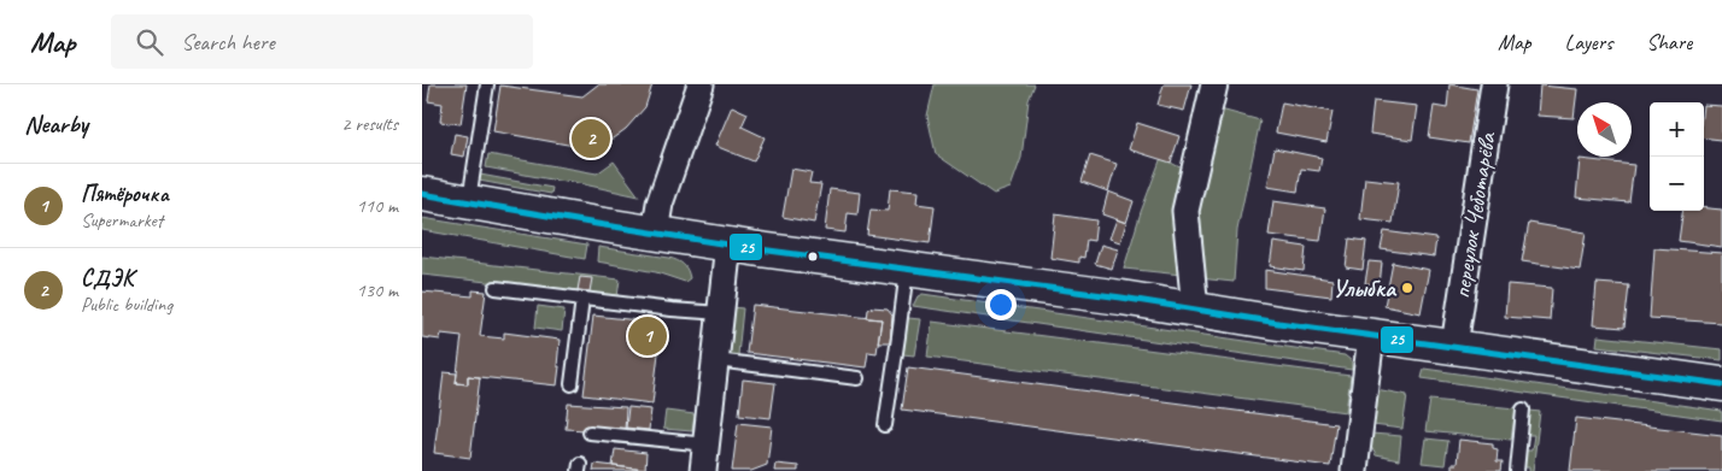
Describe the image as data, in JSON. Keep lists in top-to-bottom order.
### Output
{
  "streets": {
    "street": ["переулок Чеботарёва"]
  },
  "places": ["Улыбка"],
  "lines": ["transit line 25"],
  "north": "top left",
  "page": {
    "header": "Map",
    "search": "Search here",
    "nav": ["Map", "Layers", "Share"],
    "heading": ["Nearby", "2 results"],
    "map_buttons": ["+", "−"],
    "pins": ["2", "1"],
    "list": [
      {
        "mark": "1",
        "name": "Пятёрочка",
        "note": "Supermarket",
        "value": "110 m"
      },
      {
        "mark": "2",
        "name": "СДЭК",
        "note": "Public building",
        "value": "130 m"
      }
    ]
  }
}
